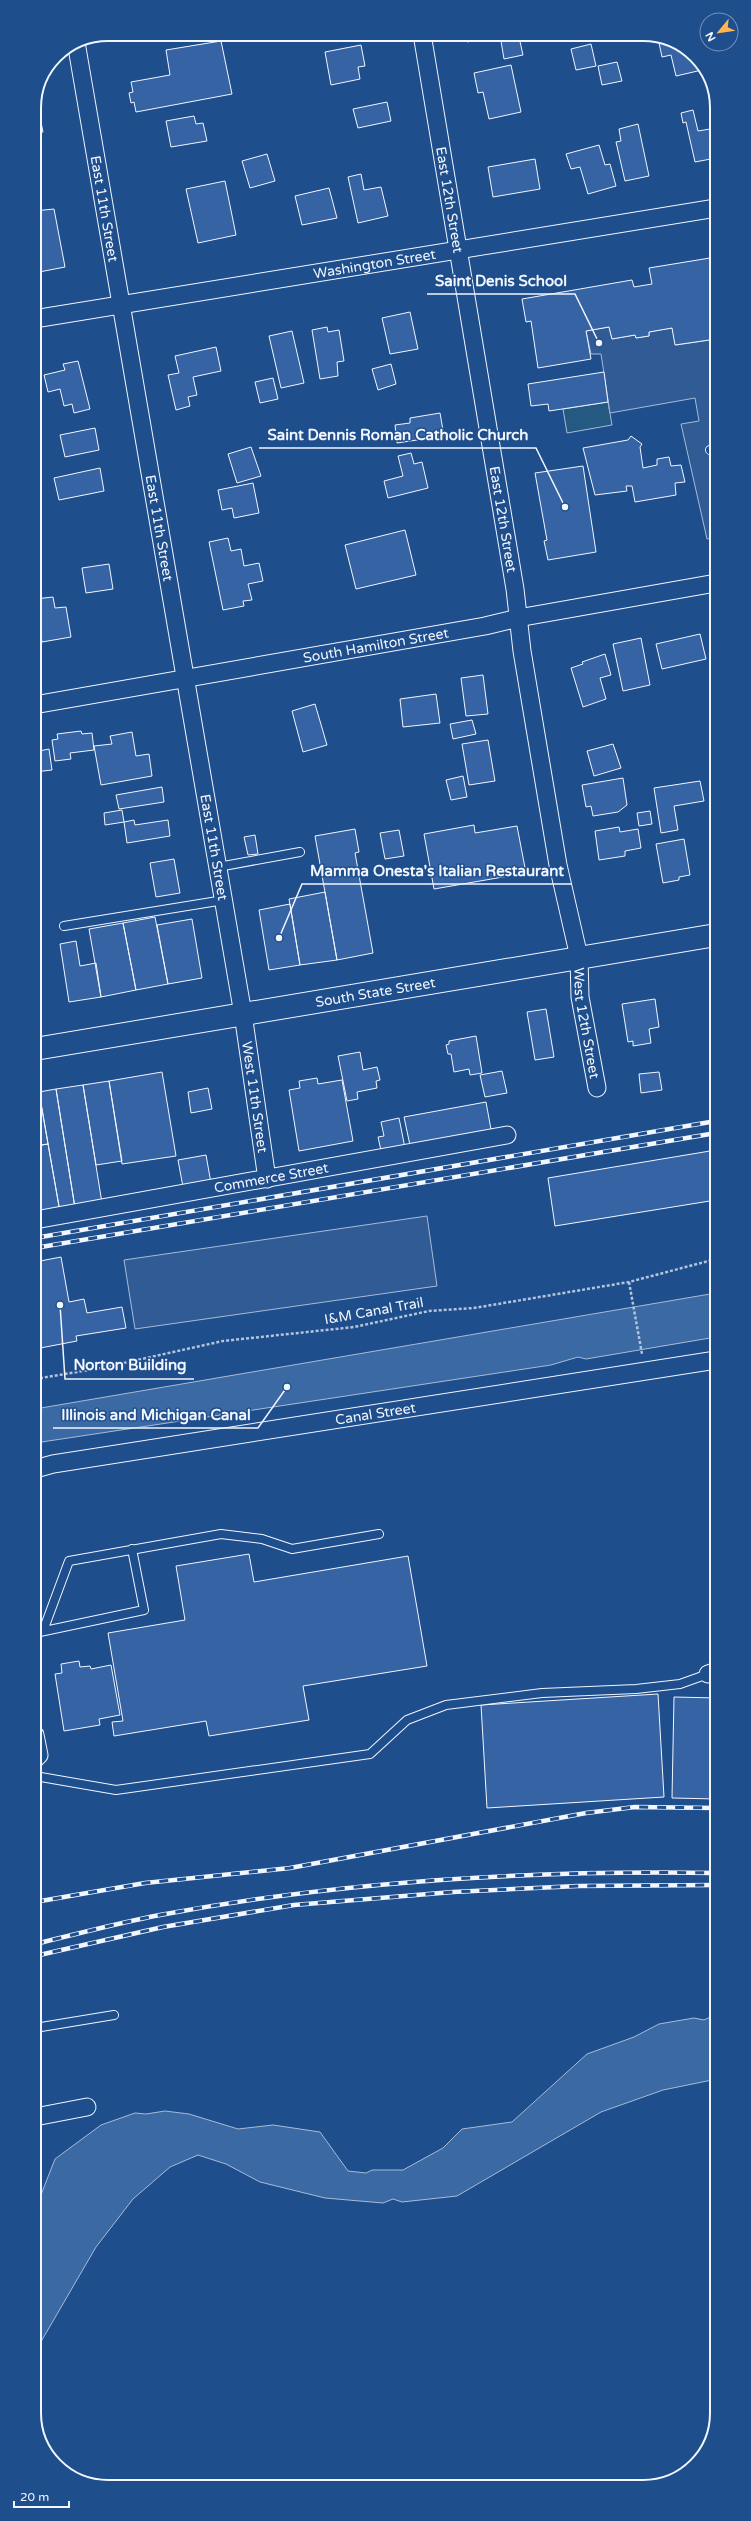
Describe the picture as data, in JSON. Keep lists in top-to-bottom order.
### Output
{
  "streets": {
    "main road": ["South State Street"],
    "street": [
      "East 12th Street",
      "East 11th Street",
      "Washington Street",
      "South Hamilton Street",
      "West 12th Street",
      "West 11th Street",
      "Commerce Street",
      "Canal Street"
    ],
    "path": ["I&M Canal Trail"]
  },
  "crossings": [
    ["East 12th Street", "Washington Street"],
    ["East 12th Street", "South Hamilton Street"],
    ["East 12th Street", "South State Street"],
    ["East 12th Street", "West 12th Street"],
    ["East 11th Street", "Washington Street"],
    ["East 11th Street", "South Hamilton Street"],
    ["East 11th Street", "South State Street"],
    ["East 11th Street", "West 11th Street"],
    ["South State Street", "West 12th Street"],
    ["South State Street", "West 11th Street"],
    ["West 11th Street", "Commerce Street"]
  ],
  "places": [
    "Saint Denis School",
    "Saint Dennis Roman Catholic Church",
    "Mamma Onesta's Italian Restaurant",
    "Norton Building",
    "Illinois and Michigan Canal"
  ],
  "scale_bar": "20 m",
  "north": "bottom left"
}
